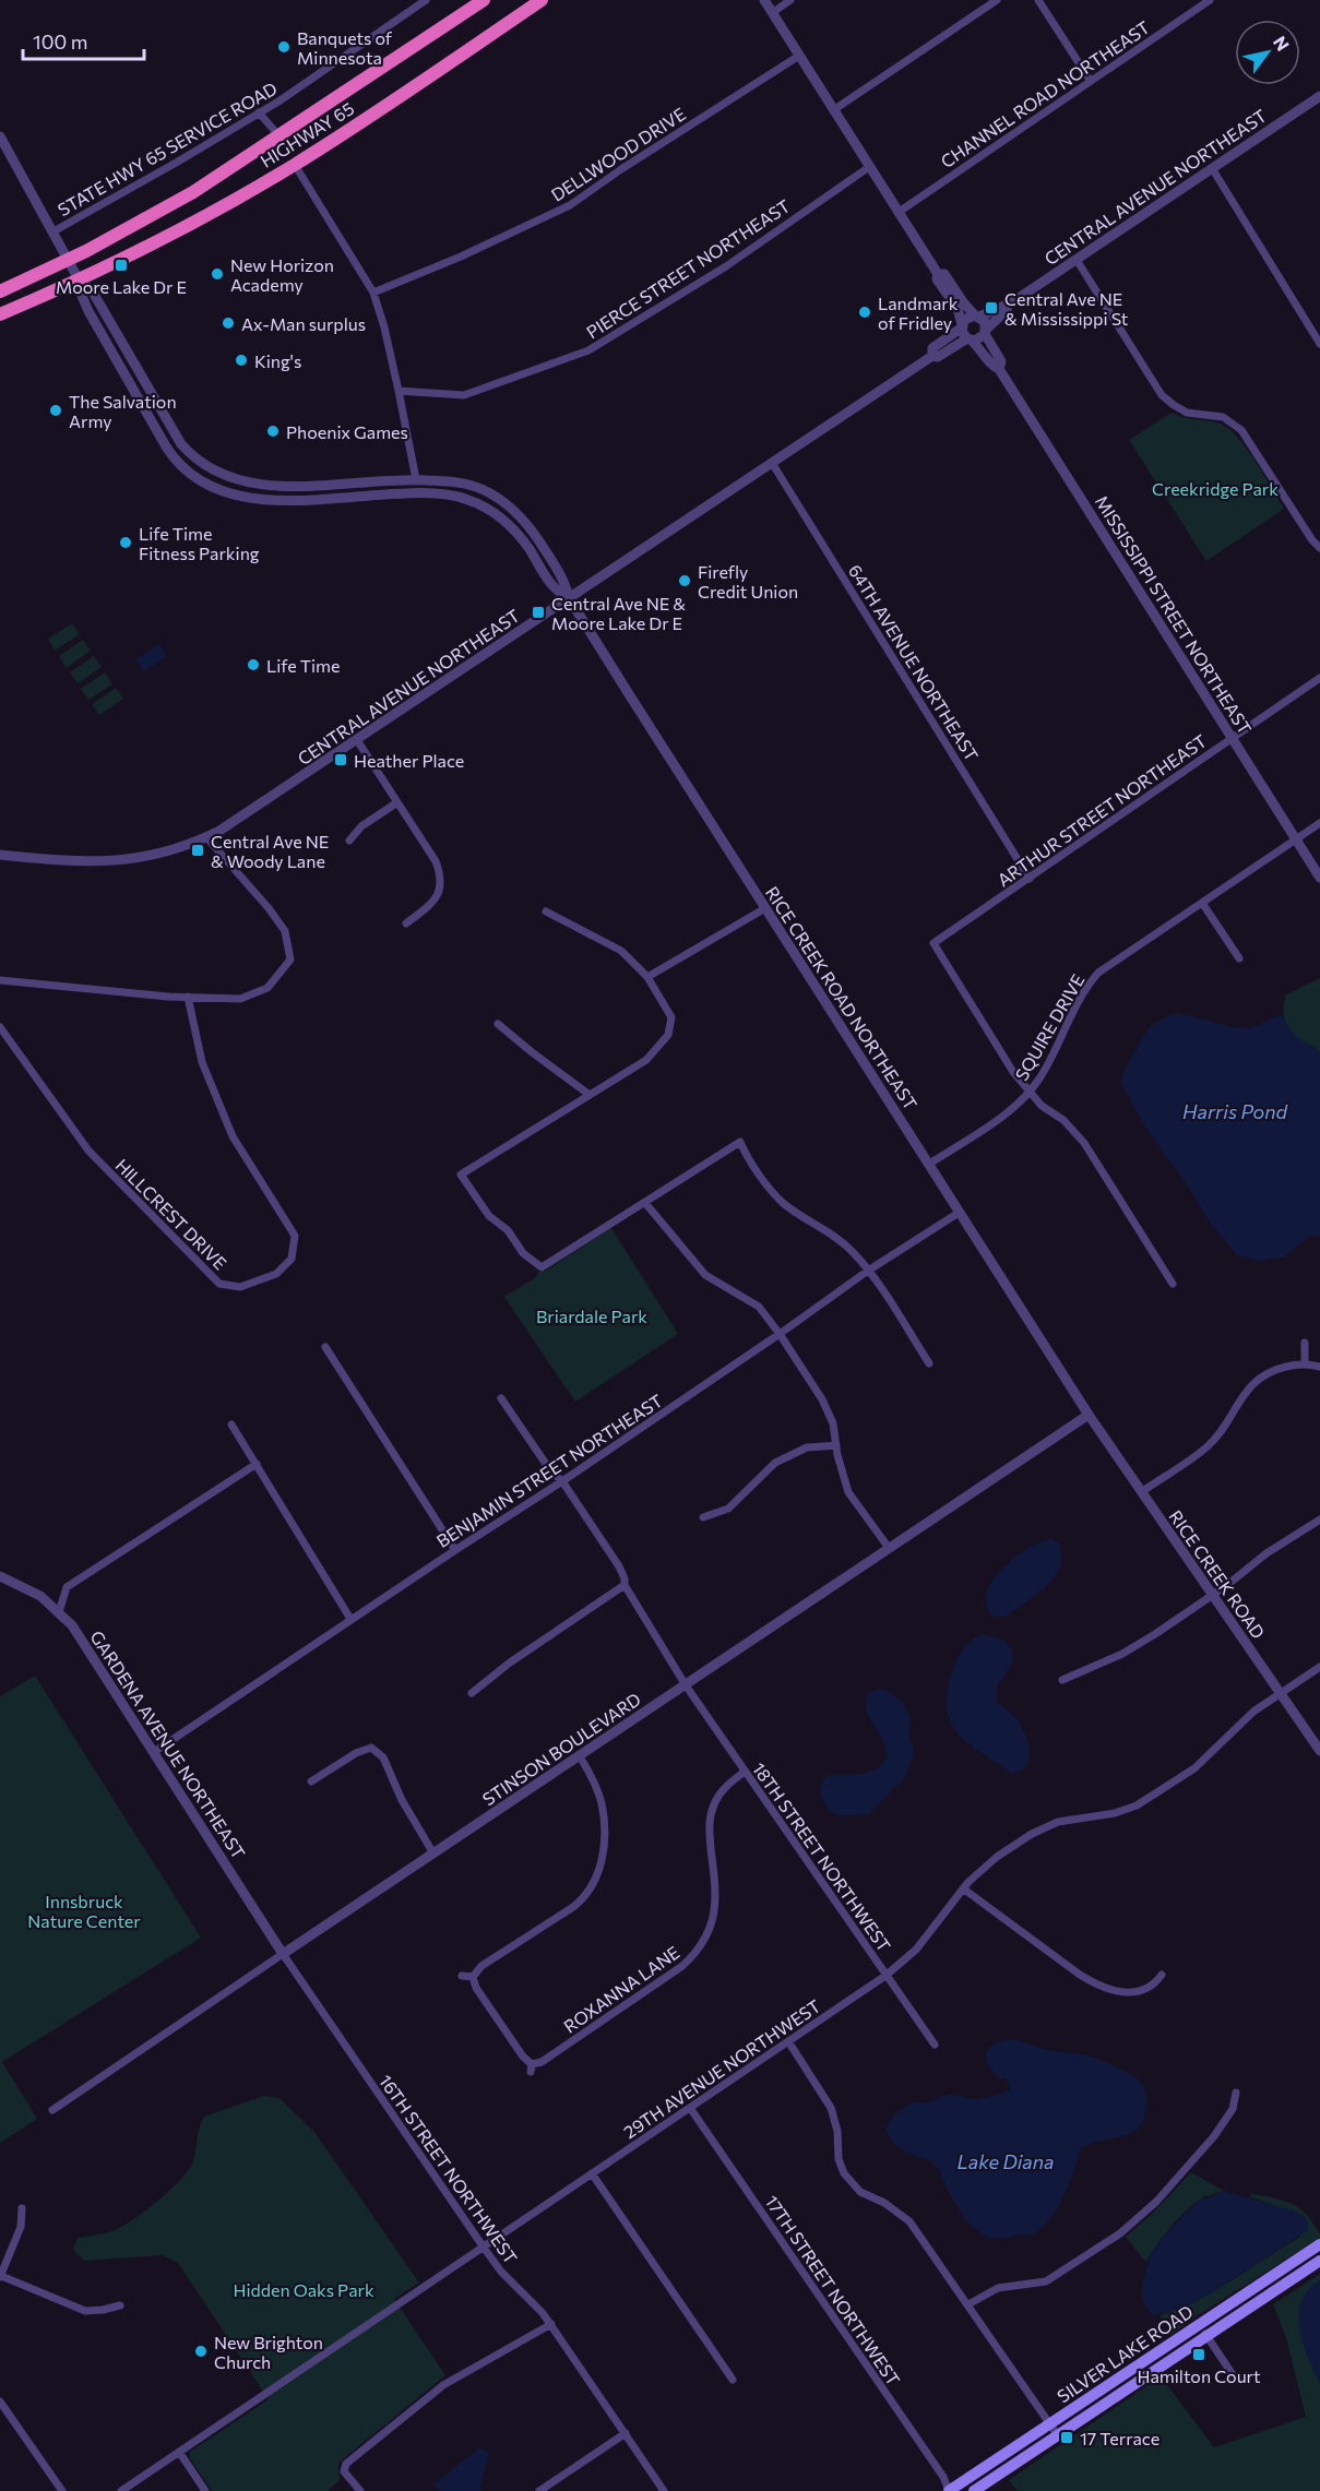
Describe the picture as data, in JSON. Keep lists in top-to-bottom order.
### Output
{
  "streets": {
    "highway": ["HIGHWAY 65"],
    "main road": ["SILVER LAKE ROAD"],
    "street": [
      "CHANNEL ROAD NORTHEAST",
      "STATE HWY 65 SERVICE ROAD",
      "DELLWOOD DRIVE",
      "CENTRAL AVENUE NORTHEAST",
      "PIERCE STREET NORTHEAST",
      "MISSISSIPPI STREET NORTHEAST",
      "64TH AVENUE NORTHEAST",
      "ARTHUR STREET NORTHEAST",
      "RICE CREEK ROAD NORTHEAST",
      "SQUIRE DRIVE",
      "HILLCREST DRIVE",
      "BENJAMIN STREET NORTHEAST",
      "RICE CREEK ROAD",
      "GARDENA AVENUE NORTHEAST",
      "STINSON BOULEVARD",
      "18TH STREET NORTHWEST",
      "ROXANNA LANE",
      "29TH AVENUE NORTHWEST",
      "16TH STREET NORTHWEST",
      "17TH STREET NORTHWEST"
    ]
  },
  "crossings": [
    ["HIGHWAY 65", "RICE CREEK ROAD NORTHEAST"],
    ["CENTRAL AVENUE NORTHEAST", "MISSISSIPPI STREET NORTHEAST"],
    ["CENTRAL AVENUE NORTHEAST", "64TH AVENUE NORTHEAST"],
    ["CENTRAL AVENUE NORTHEAST", "RICE CREEK ROAD NORTHEAST"],
    ["MISSISSIPPI STREET NORTHEAST", "ARTHUR STREET NORTHEAST"],
    ["MISSISSIPPI STREET NORTHEAST", "SQUIRE DRIVE"],
    ["64TH AVENUE NORTHEAST", "ARTHUR STREET NORTHEAST"],
    ["ARTHUR STREET NORTHEAST", "SQUIRE DRIVE"],
    ["RICE CREEK ROAD NORTHEAST", "SQUIRE DRIVE"],
    ["RICE CREEK ROAD NORTHEAST", "BENJAMIN STREET NORTHEAST"],
    ["RICE CREEK ROAD NORTHEAST", "RICE CREEK ROAD"],
    ["RICE CREEK ROAD NORTHEAST", "STINSON BOULEVARD"],
    ["BENJAMIN STREET NORTHEAST", "GARDENA AVENUE NORTHEAST"],
    ["BENJAMIN STREET NORTHEAST", "18TH STREET NORTHWEST"],
    ["RICE CREEK ROAD", "STINSON BOULEVARD"],
    ["RICE CREEK ROAD", "29TH AVENUE NORTHWEST"],
    ["GARDENA AVENUE NORTHEAST", "STINSON BOULEVARD"],
    ["GARDENA AVENUE NORTHEAST", "16TH STREET NORTHWEST"],
    ["STINSON BOULEVARD", "18TH STREET NORTHWEST"],
    ["STINSON BOULEVARD", "16TH STREET NORTHWEST"],
    ["18TH STREET NORTHWEST", "ROXANNA LANE"],
    ["18TH STREET NORTHWEST", "29TH AVENUE NORTHWEST"],
    ["29TH AVENUE NORTHWEST", "16TH STREET NORTHWEST"],
    ["29TH AVENUE NORTHWEST", "17TH STREET NORTHWEST"],
    ["17TH STREET NORTHWEST", "SILVER LAKE ROAD"]
  ],
  "water": ["Harris Pond", "Lake Diana"],
  "parks": [
    "Creekridge Park",
    "Briardale Park",
    "Innsbruck Nature Center",
    "Hidden Oaks Park"
  ],
  "places": {
    "other": [
      "Banquets of Minnesota",
      "New Horizon Academy",
      "Landmark of Fridley",
      "Ax-Man surplus",
      "King's",
      "The Salvation Army",
      "Phoenix Games",
      "Life Time Fitness Parking",
      "Firefly Credit Union",
      "Life Time",
      "New Brighton Church"
    ],
    "transit": [
      "Moore Lake Dr E",
      "Central Ave NE & Mississippi St",
      "Central Ave NE & Moore Lake Dr E",
      "Heather Place",
      "Central Ave NE & Woody Lane",
      "Hamilton Court",
      "17 Terrace"
    ]
  },
  "scale_bar": "100 m",
  "north": "top right"
}
